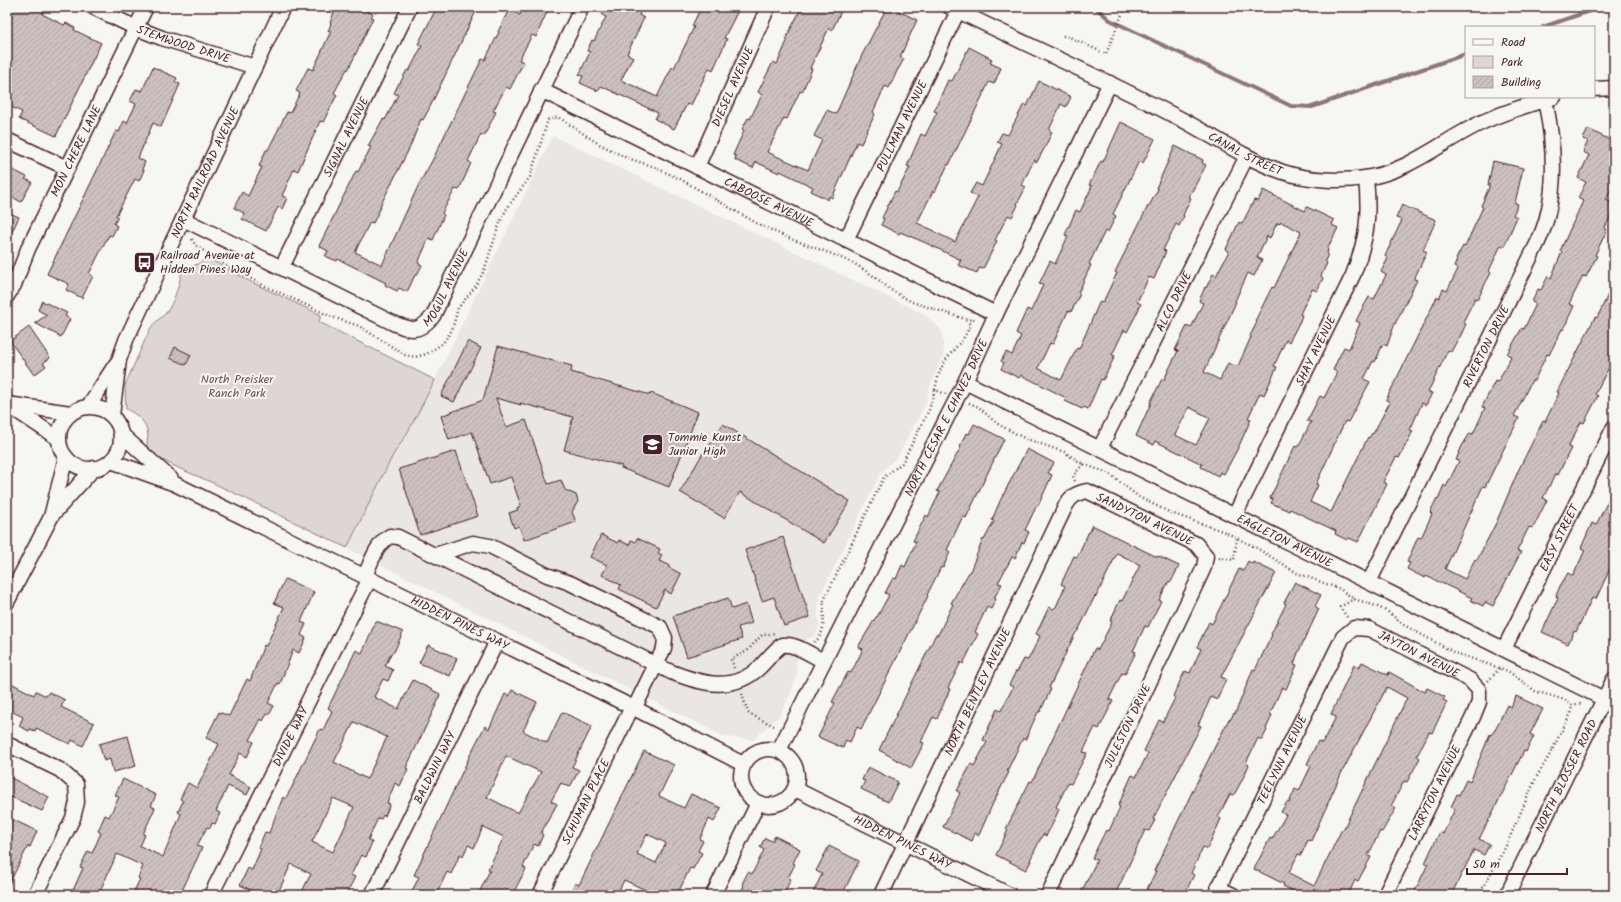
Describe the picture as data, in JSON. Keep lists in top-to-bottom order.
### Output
{
  "streets": {
    "street": [
      "STEMWOOD DRIVE",
      "DIESEL AVENUE",
      "PULLMAN AVENUE",
      "SIGNAL AVENUE",
      "MON CHERE LANE",
      "CANAL STREET",
      "NORTH RAILROAD AVENUE",
      "CABOOSE AVENUE",
      "MOGUL AVENUE",
      "ALCO DRIVE",
      "RIVERTON DRIVE",
      "SHAY AVENUE",
      "NORTH CESAR E CHAVEZ DRIVE",
      "SANDYTON AVENUE",
      "EASY STREET",
      "EAGLETON AVENUE",
      "HIDDEN PINES WAY",
      "JAYTON AVENUE",
      "NORTH BENTLEY AVENUE",
      "JULESTON DRIVE",
      "DIVIDE WAY",
      "TEELYNN AVENUE",
      "BALDWIN WAY",
      "NORTH BLOSSER ROAD",
      "LARRYTON AVENUE",
      "SCHUMAN PLACE"
    ]
  },
  "crossings": [
    ["STEMWOOD DRIVE", "MON CHERE LANE"],
    ["STEMWOOD DRIVE", "NORTH RAILROAD AVENUE"],
    ["DIESEL AVENUE", "CABOOSE AVENUE"],
    ["PULLMAN AVENUE", "CANAL STREET"],
    ["PULLMAN AVENUE", "CABOOSE AVENUE"],
    ["SIGNAL AVENUE", "MOGUL AVENUE"],
    ["CANAL STREET", "ALCO DRIVE"],
    ["CANAL STREET", "RIVERTON DRIVE"],
    ["CANAL STREET", "SHAY AVENUE"],
    ["CANAL STREET", "NORTH CESAR E CHAVEZ DRIVE"],
    ["NORTH RAILROAD AVENUE", "MOGUL AVENUE"],
    ["NORTH RAILROAD AVENUE", "HIDDEN PINES WAY"],
    ["CABOOSE AVENUE", "MOGUL AVENUE"],
    ["CABOOSE AVENUE", "NORTH CESAR E CHAVEZ DRIVE"],
    ["ALCO DRIVE", "EAGLETON AVENUE"],
    ["RIVERTON DRIVE", "EAGLETON AVENUE"],
    ["SHAY AVENUE", "EAGLETON AVENUE"],
    ["NORTH CESAR E CHAVEZ DRIVE", "EAGLETON AVENUE"],
    ["NORTH CESAR E CHAVEZ DRIVE", "HIDDEN PINES WAY"],
    ["SANDYTON AVENUE", "NORTH BENTLEY AVENUE"],
    ["SANDYTON AVENUE", "JULESTON DRIVE"],
    ["EASY STREET", "EAGLETON AVENUE"],
    ["EAGLETON AVENUE", "NORTH BLOSSER ROAD"],
    ["HIDDEN PINES WAY", "NORTH BENTLEY AVENUE"],
    ["HIDDEN PINES WAY", "DIVIDE WAY"],
    ["HIDDEN PINES WAY", "BALDWIN WAY"],
    ["HIDDEN PINES WAY", "SCHUMAN PLACE"],
    ["JAYTON AVENUE", "TEELYNN AVENUE"],
    ["JAYTON AVENUE", "LARRYTON AVENUE"],
    ["DIVIDE WAY", "SCHUMAN PLACE"]
  ],
  "parks": ["North Preisker Ranch Park"],
  "places": {
    "bus stop": ["Railroad Avenue at Hidden Pines Way"],
    "school or university": ["Tommie Kunst Junior High"]
  },
  "legend": ["Road", "Park", "Building"],
  "scale_bar": "50 m"
}
